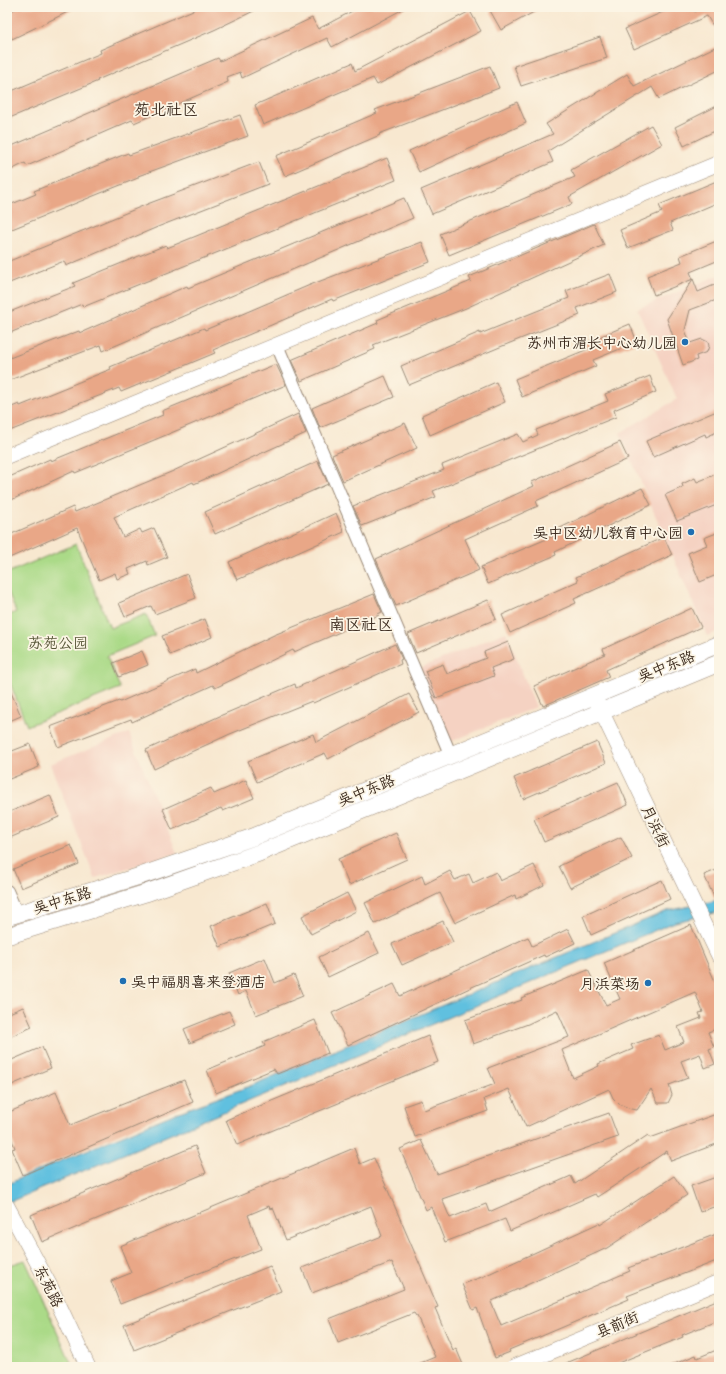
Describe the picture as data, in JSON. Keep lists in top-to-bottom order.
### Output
{
  "streets": {
    "main road": ["吴中东路"],
    "street": ["月浜街", "东苑路", "县前街"]
  },
  "crossings": [
    ["吴中东路", "月浜街"]
  ],
  "districts": ["苑北社区", "南区社区"],
  "parks": ["苏苑公园"],
  "places": [
    "苏州市湄长中心幼儿园",
    "吴中区幼儿教育中心园",
    "吴中福朋喜来登酒店",
    "月浜菜场"
  ]
}
